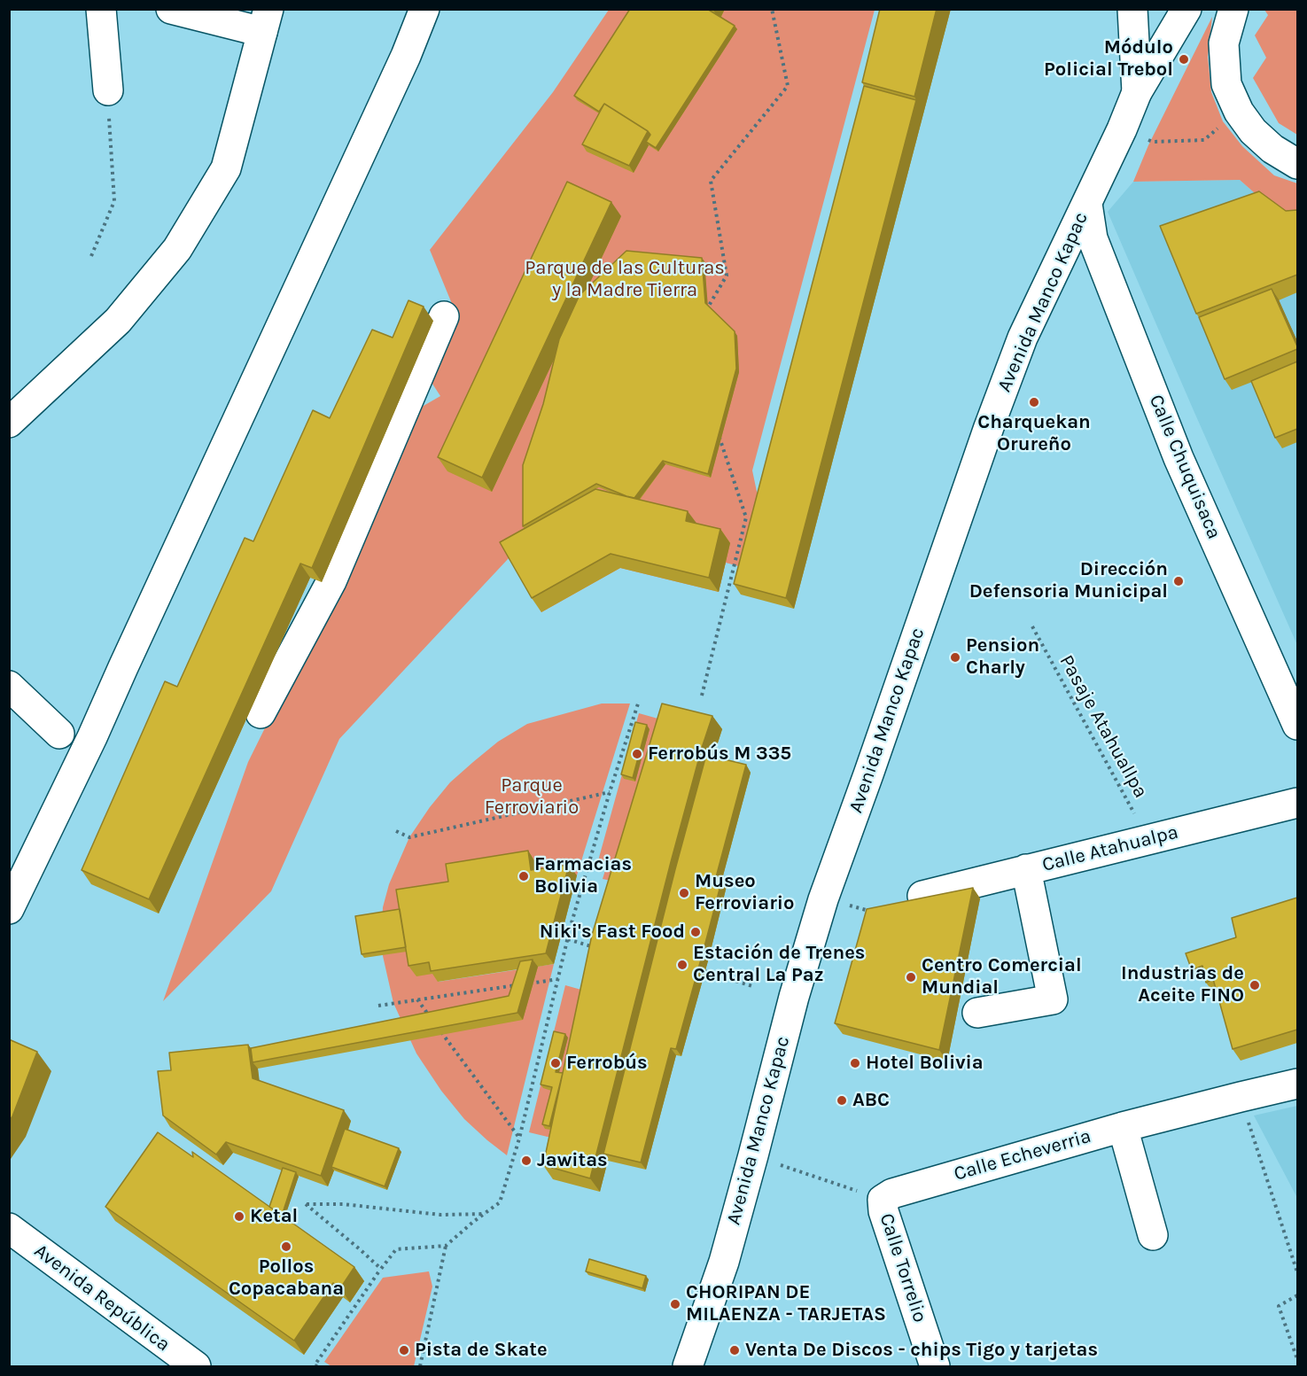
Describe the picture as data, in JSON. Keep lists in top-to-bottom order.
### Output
{
  "streets": {
    "main road": [
      "Avenida Manco Kapac",
      "Calle Chuquisaca",
      "Calle Atahualpa",
      "Calle Echeverria",
      "Calle Torrelio",
      "Avenida República"
    ],
    "path": ["Pasaje Atahuallpa"]
  },
  "crossings": [
    ["Avenida Manco Kapac", "Calle Chuquisaca"],
    ["Pasaje Atahuallpa", "Calle Atahualpa"],
    ["Calle Echeverria", "Calle Torrelio"]
  ],
  "parks": ["Parque de las Culturas y la Madre Tierra", "Parque Ferroviario"],
  "places": [
    "Módulo Policial Trebol",
    "Charquekan Orureño",
    "Dirección Defensoria Municipal",
    "Pension Charly",
    "Ferrobús M 335",
    "Farmacias Bolivia",
    "Museo Ferroviario",
    "Niki's Fast Food",
    "Estación de Trenes Central La Paz",
    "Centro Comercial Mundial",
    "Industrias de Aceite FINO",
    "Ferrobús",
    "Hotel Bolivia",
    "ABC",
    "Jawitas",
    "Ketal",
    "Pollos Copacabana",
    "CHORIPAN DE MILAENZA - TARJETAS",
    "Pista de Skate",
    "Venta De Discos - chips Tigo y tarjetas"
  ]
}
